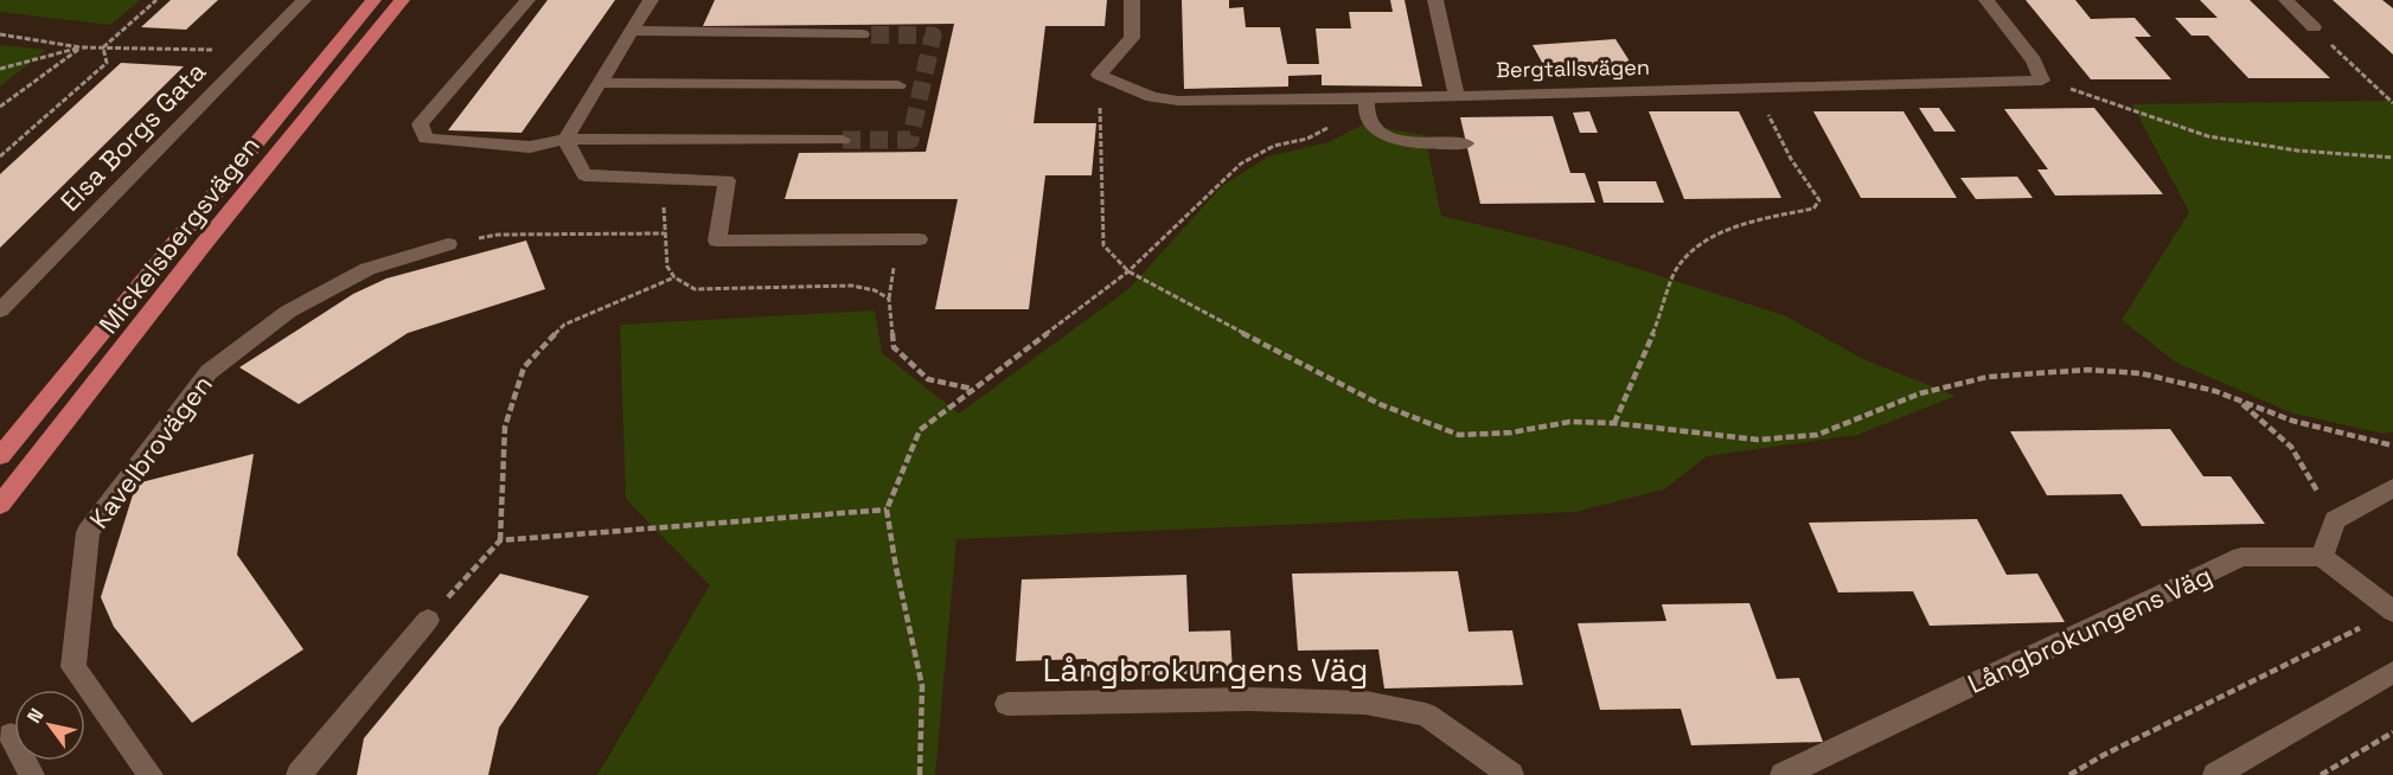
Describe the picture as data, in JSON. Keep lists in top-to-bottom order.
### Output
{
  "streets": {
    "main road": ["Mickelsbergsvägen"],
    "street": [
      "Bergtallsvägen",
      "Elsa Borgs Gata",
      "Kavelbrovägen",
      "Långbrokungens Väg"
    ]
  },
  "north": "top left"
}
